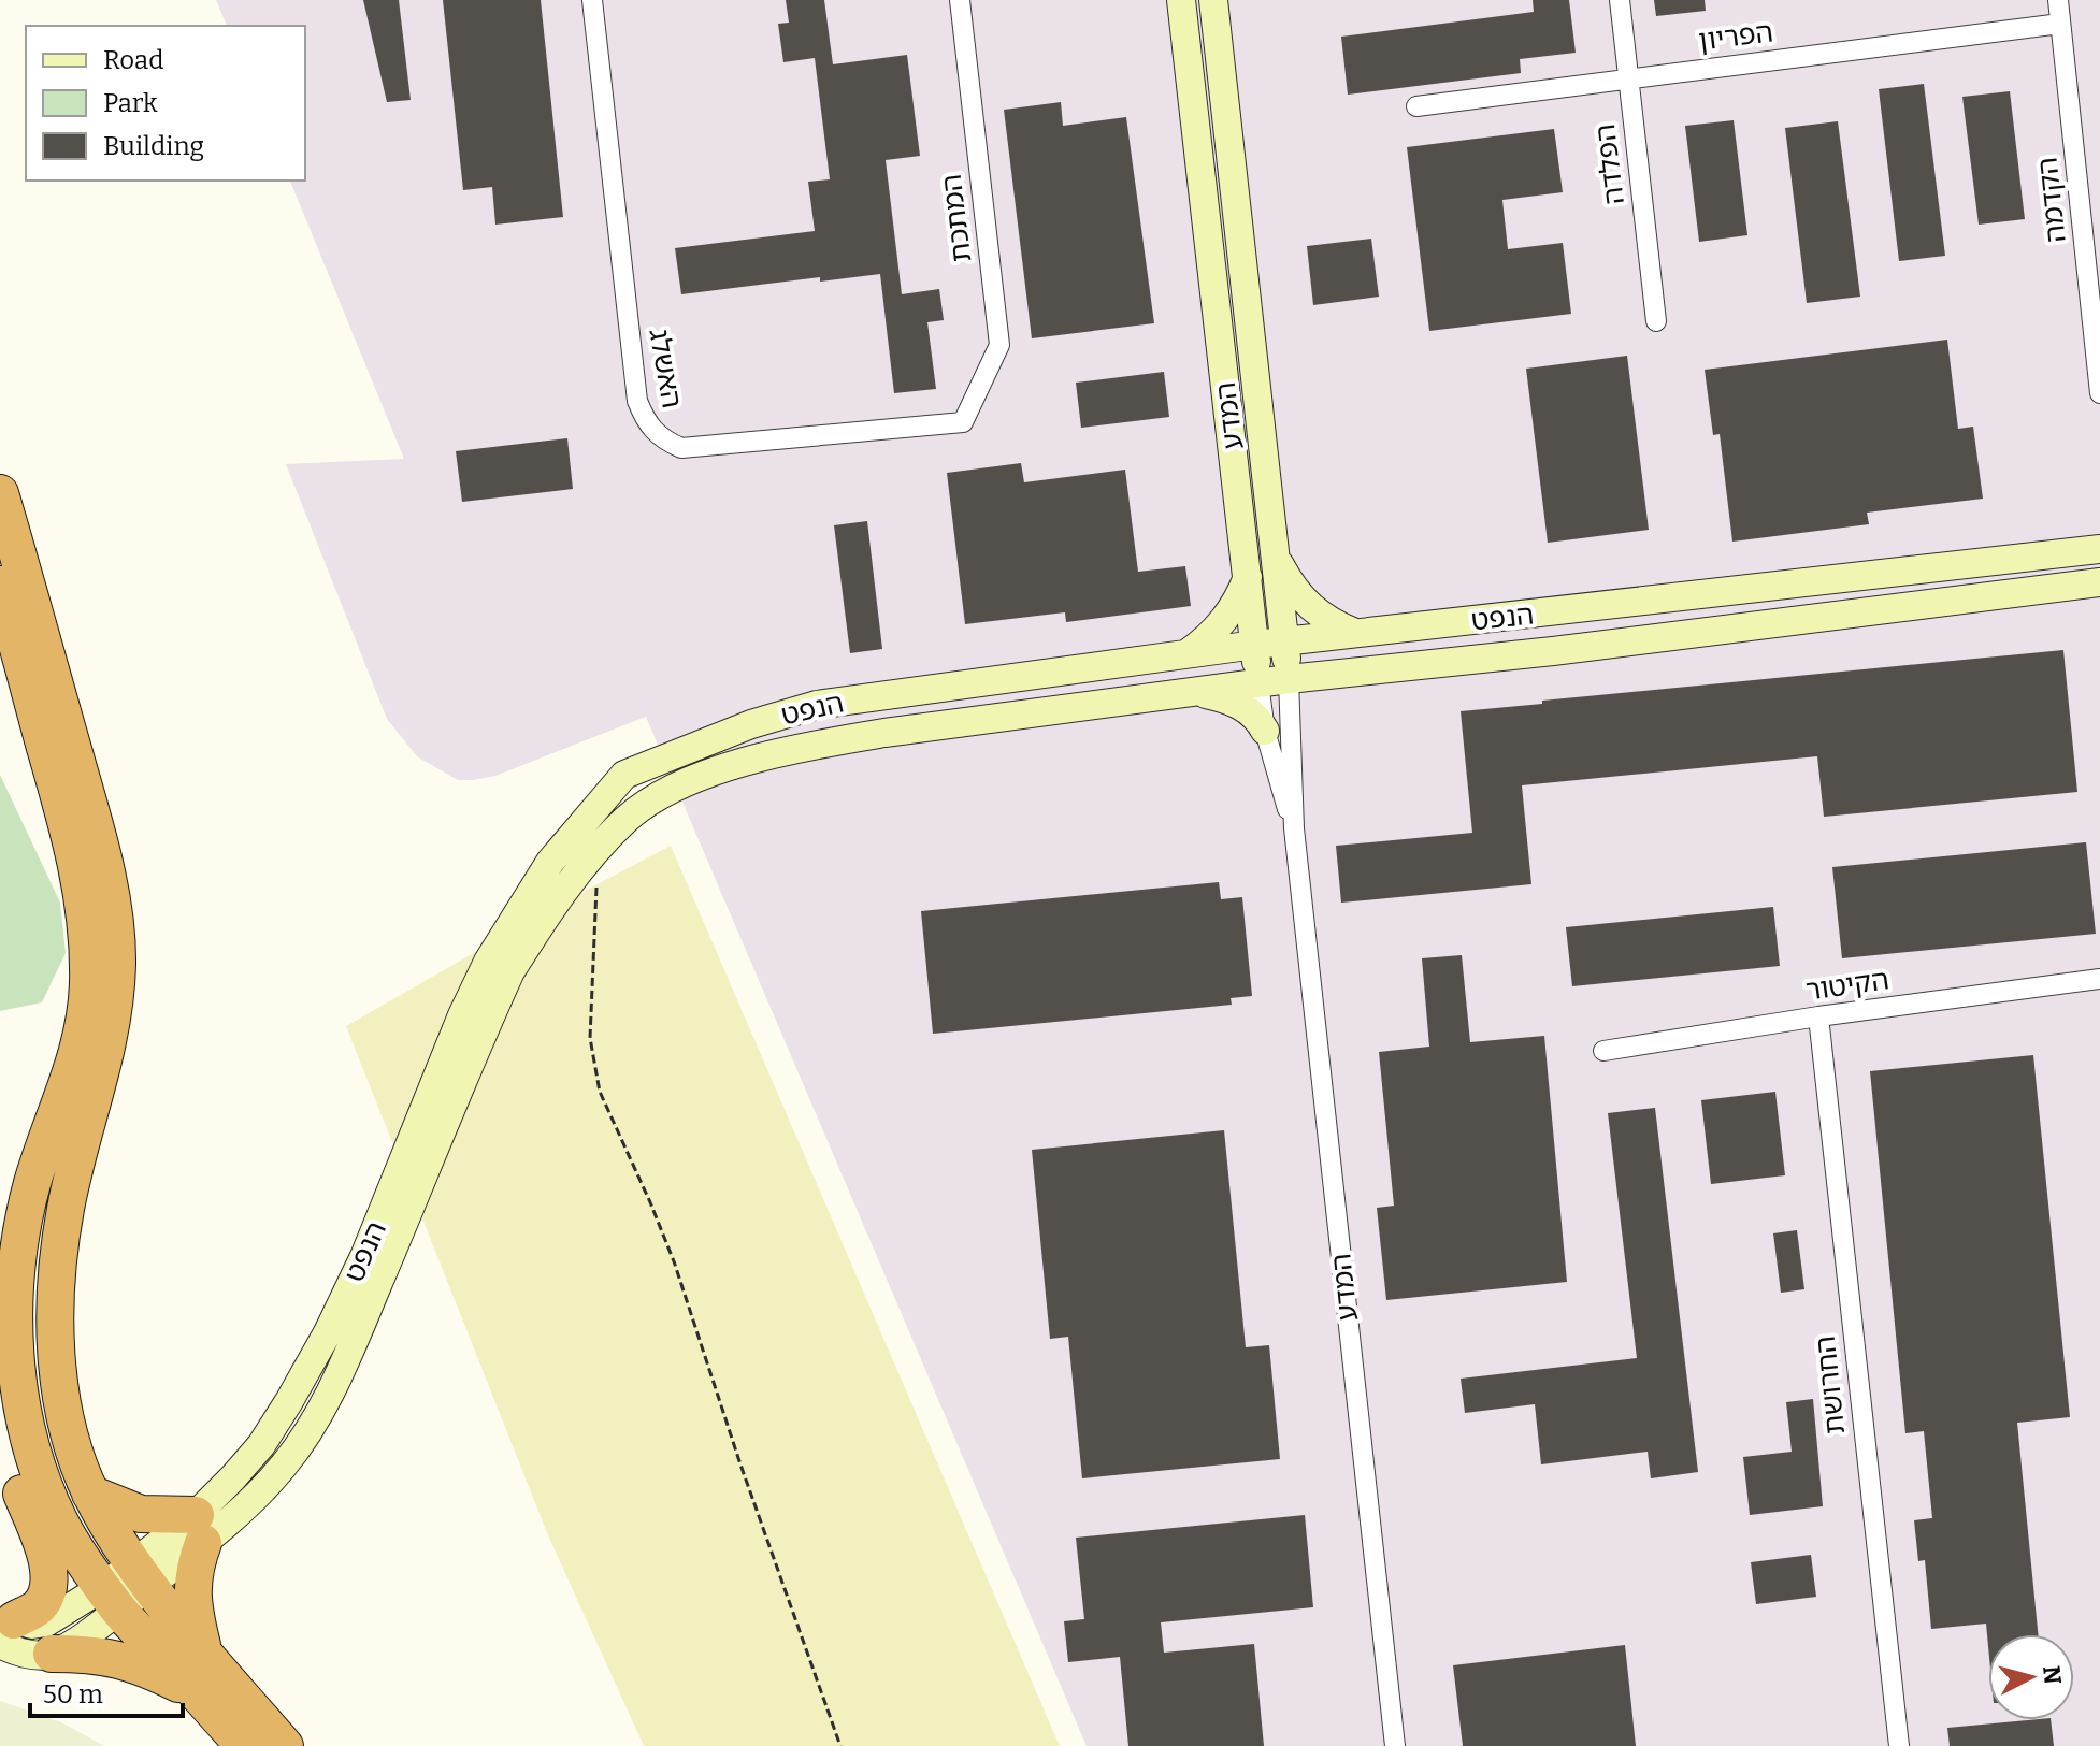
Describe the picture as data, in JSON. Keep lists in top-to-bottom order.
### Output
{
  "streets": {
    "street": [
      "הפריון",
      "הפלדה",
      "הקדמה",
      "המתכת",
      "האשלג",
      "המדע",
      "הנפט",
      "הקיטור",
      "החרושת"
    ]
  },
  "crossings": [
    ["הפריון", "הפלדה"],
    ["הפריון", "הקדמה"],
    ["המתכת", "האשלג"],
    ["המדע", "הנפט"],
    ["הקיטור", "החרושת"]
  ],
  "legend": ["Road", "Park", "Building"],
  "scale_bar": "50 m",
  "north": "right"
}
